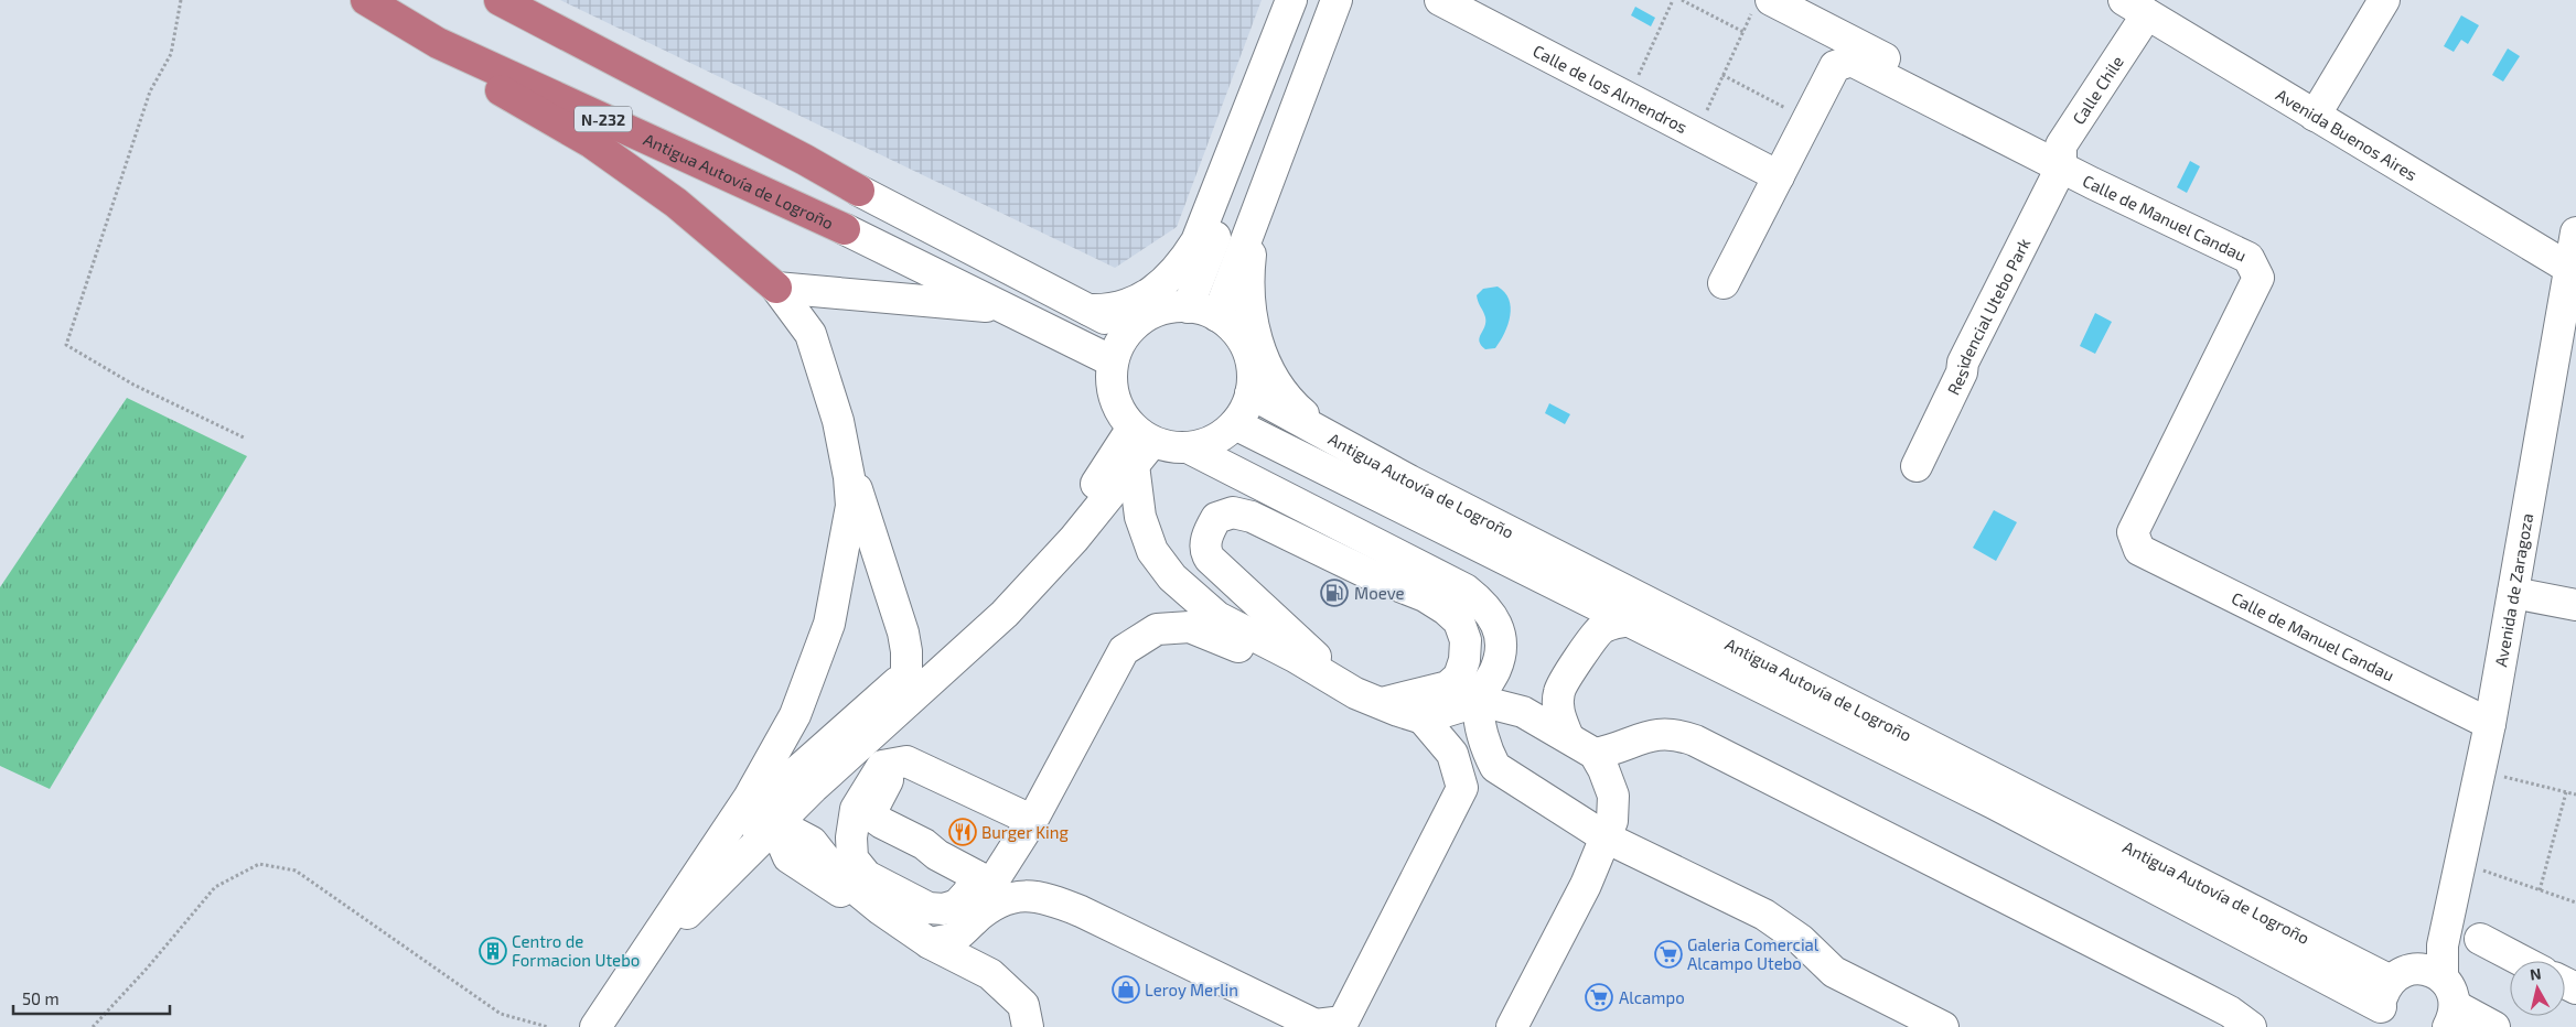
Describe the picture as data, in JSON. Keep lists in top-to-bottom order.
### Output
{
  "streets": {
    "highway": ["N-232", "Antigua Autovía de Logroño"],
    "street": [
      "Calle de los Almendros",
      "Calle Chile",
      "Avenida Buenos Aires",
      "Calle de Manuel Candau",
      "Residencial Utebo Park",
      "Avenida de Zaragoza"
    ]
  },
  "crossings": [
    ["Calle de los Almendros", "Calle de Manuel Candau"],
    ["Calle Chile", "Avenida Buenos Aires"],
    ["Calle Chile", "Calle de Manuel Candau"],
    ["Calle Chile", "Residencial Utebo Park"],
    ["Avenida Buenos Aires", "Avenida de Zaragoza"],
    ["Calle de Manuel Candau", "Residencial Utebo Park"],
    ["Calle de Manuel Candau", "Avenida de Zaragoza"]
  ],
  "places": {
    "fuel station": ["Moeve"],
    "restaurant": ["Burger King"],
    "building": ["Centro de Formacion Utebo"],
    "supermarket": ["Galeria Comercial Alcampo Utebo", "Alcampo"],
    "shop": ["Leroy Merlin"]
  },
  "scale_bar": "50 m",
  "north": "top"
}
